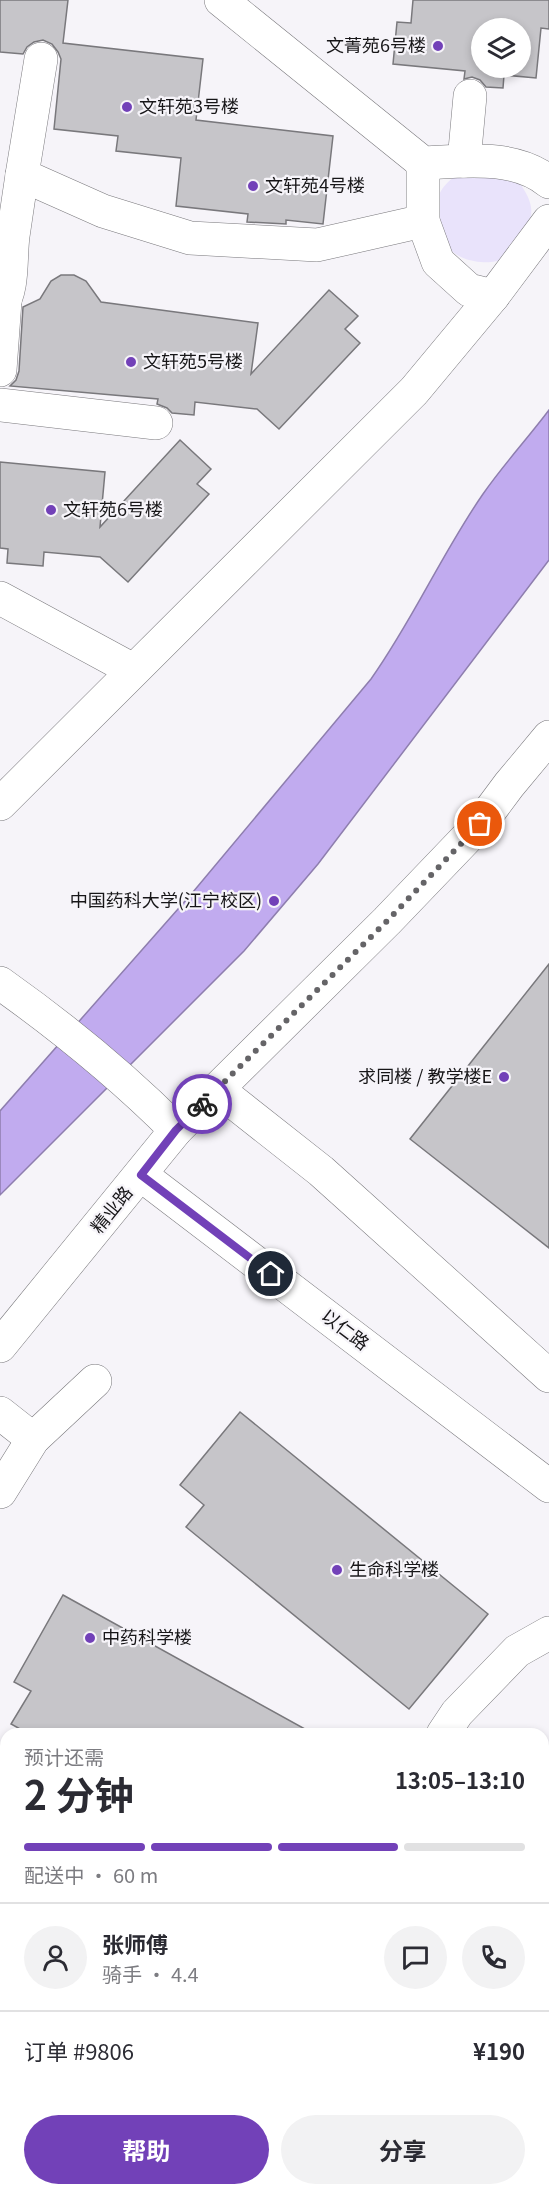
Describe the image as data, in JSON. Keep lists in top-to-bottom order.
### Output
{
  "streets": {
    "street": ["精业路", "以仁路"]
  },
  "crossings": [
    ["精业路", "以仁路"]
  ],
  "places": [
    "文菁苑6号楼",
    "文轩苑3号楼",
    "文轩苑4号楼",
    "文轩苑5号楼",
    "文轩苑6号楼",
    "中国药科大学(江宁校区)",
    "求同楼 / 教学楼E",
    "生命科学楼",
    "中药科学楼"
  ],
  "page": {
    "heading": ["2 分钟", "预计还需", "13:05–13:10"],
    "panel": [
      "张师傅",
      "骑手 · 4.4",
      "订单 #9806",
      "¥190"
    ],
    "bar": "配送中 · 60 m",
    "buttons": ["帮助", "分享"]
  }
}
